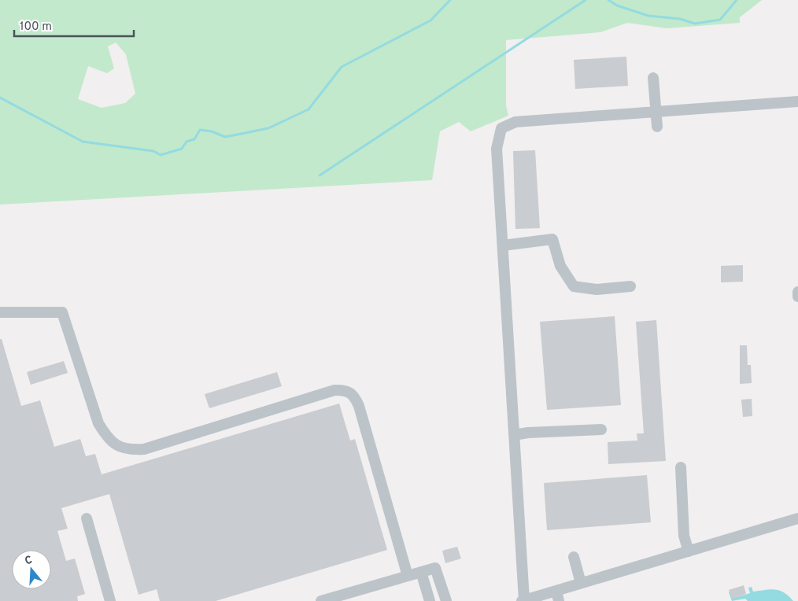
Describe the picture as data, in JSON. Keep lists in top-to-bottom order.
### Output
{
  "scale_bar": "100 m",
  "north": "top"
}
